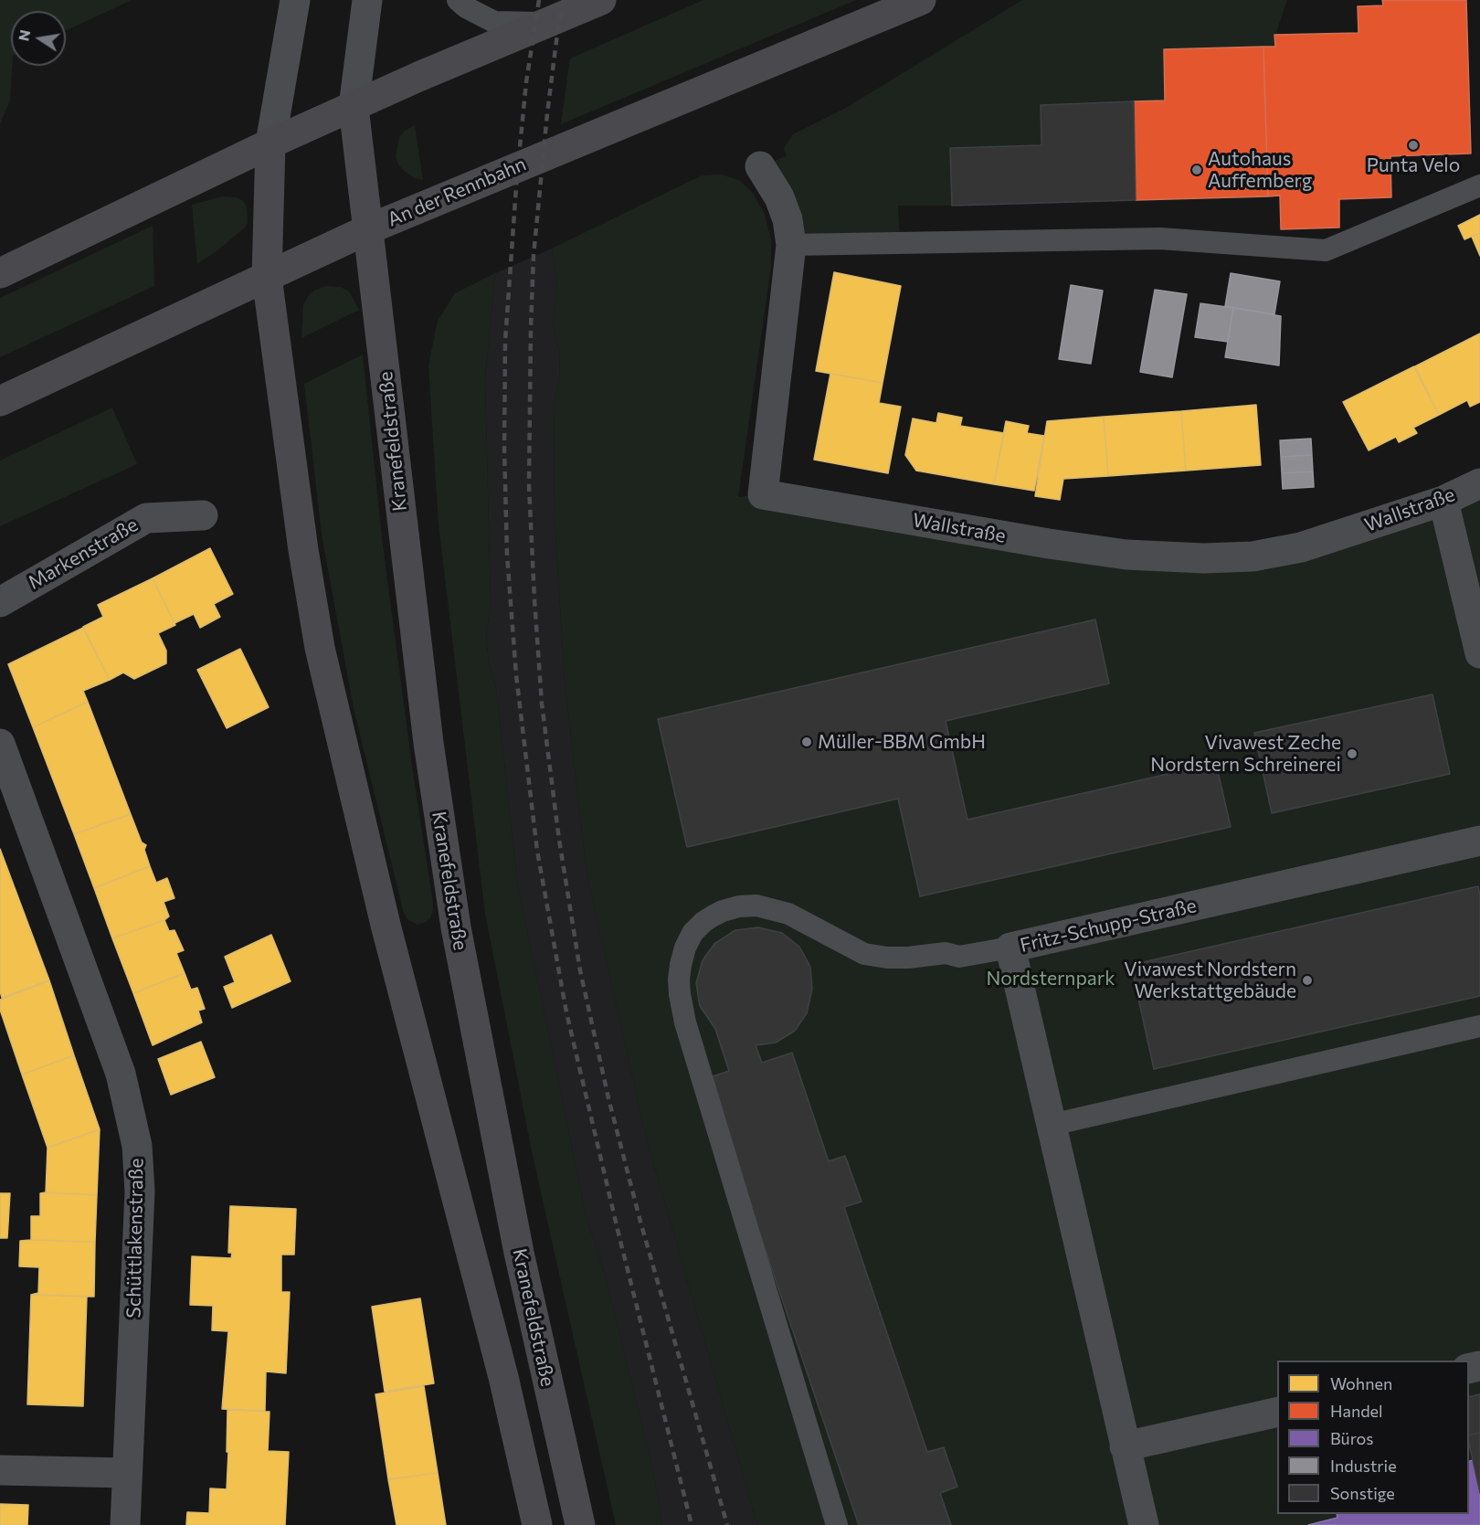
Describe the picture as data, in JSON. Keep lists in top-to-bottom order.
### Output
{
  "streets": {
    "street": [
      "An der Rennbahn",
      "Kranefeldstraße",
      "Wallstraße",
      "Markenstraße",
      "Fritz-Schupp-Straße",
      "Schüttlakenstraße"
    ]
  },
  "crossings": [
    ["An der Rennbahn", "Kranefeldstraße"]
  ],
  "parks": ["Nordsternpark"],
  "places": [
    "Punta Velo",
    "Autohaus Auffemberg",
    "Müller-BBM GmbH",
    "Vivawest Zeche Nordstern Schreinerei",
    "Vivawest Nordstern Werkstattgebäude"
  ],
  "legend": [
    "Wohnen",
    "Handel",
    "Büros",
    "Industrie",
    "Sonstige"
  ],
  "north": "left"
}
